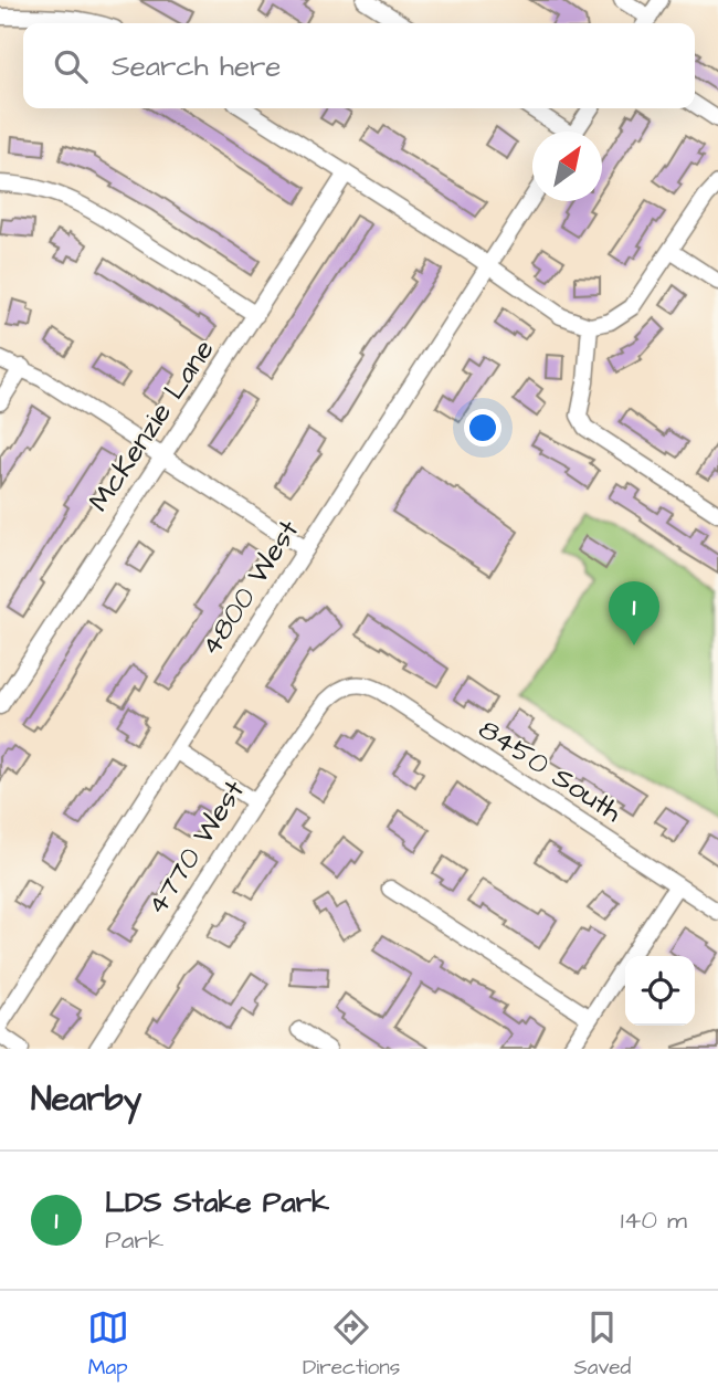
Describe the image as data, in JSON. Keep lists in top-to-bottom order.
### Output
{
  "streets": {
    "street": [
      "McKenzie Lane",
      "4800 West",
      "8450 South",
      "4770 West"
    ]
  },
  "crossings": [
    ["8450 South", "4770 West"]
  ],
  "north": "top right",
  "page": {
    "search": "Search here",
    "pins": "1",
    "heading": "Nearby",
    "list": [
      {
        "mark": "1",
        "name": "LDS Stake Park",
        "note": "Park",
        "value": "140 m"
      }
    ],
    "nav": ["Map", "Directions", "Saved"]
  }
}
